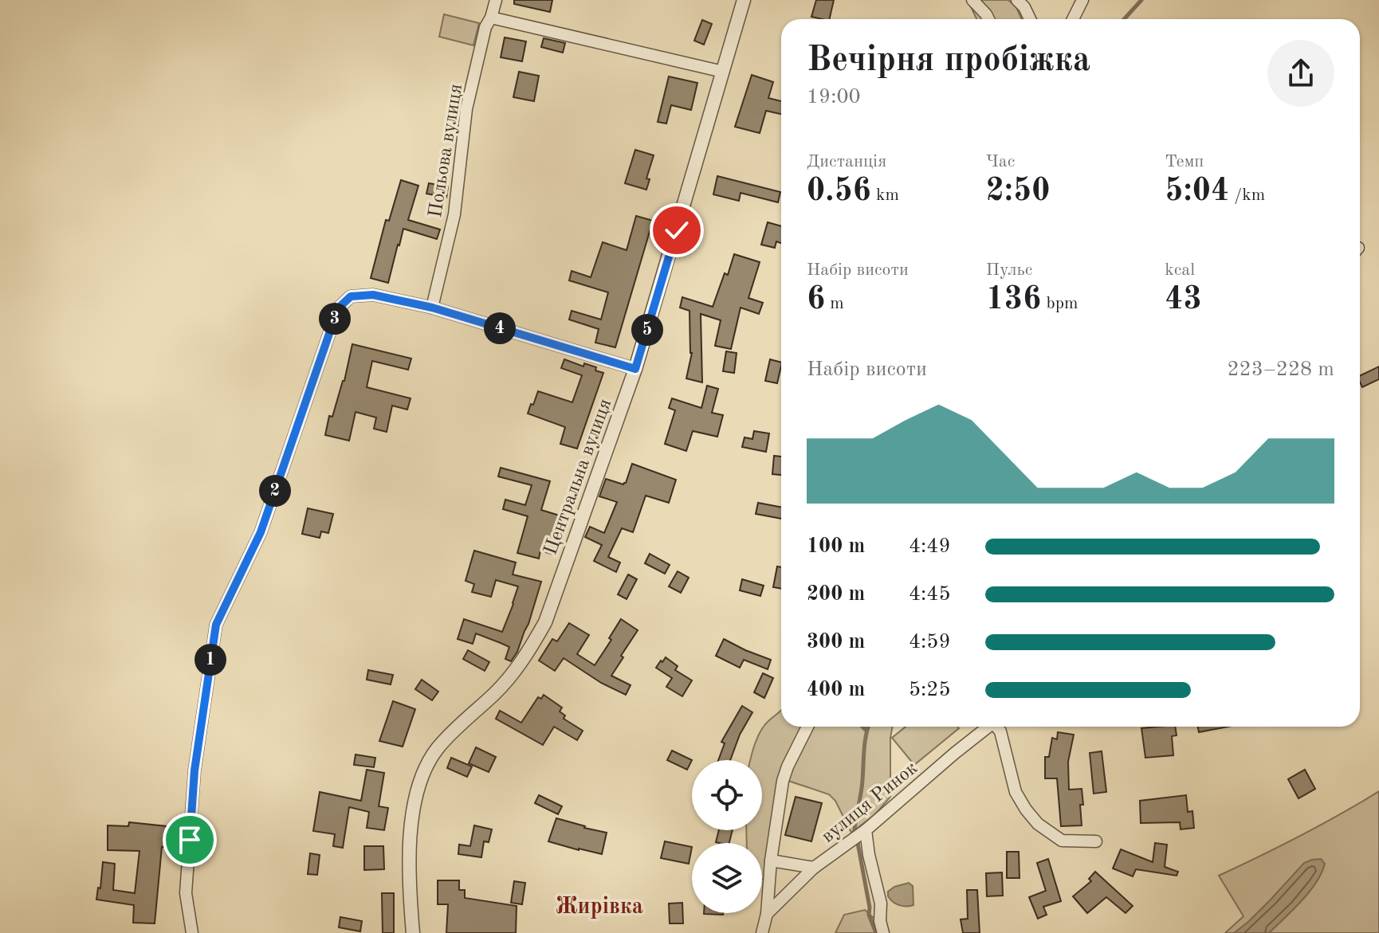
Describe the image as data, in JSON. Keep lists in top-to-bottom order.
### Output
{
  "streets": {
    "street": ["Польова вулиця", "Центральна вулиця", "вулиця Ринок"]
  },
  "districts": ["Жирівка"],
  "page": {
    "heading": ["Вечірня пробіжка", "19:00"],
    "stats": [
      ["Дистанція", "0.56 km"],
      ["Час", "2:50"],
      ["Темп", "5:04 /km"],
      ["Набір висоти", "6 m"],
      ["Пульс", "136 bpm"],
      ["kcal", "43"]
    ],
    "pins": [
      "3",
      "4",
      "5",
      "2",
      "1"
    ],
    "chart": ["Набір висоти", "223–228 m"],
    "list": [
      {
        "name": "100 m",
        "note": "4:49"
      },
      {
        "name": "200 m",
        "note": "4:45"
      },
      {
        "name": "300 m",
        "note": "4:59"
      },
      {
        "name": "400 m",
        "note": "5:25"
      }
    ]
  }
}
